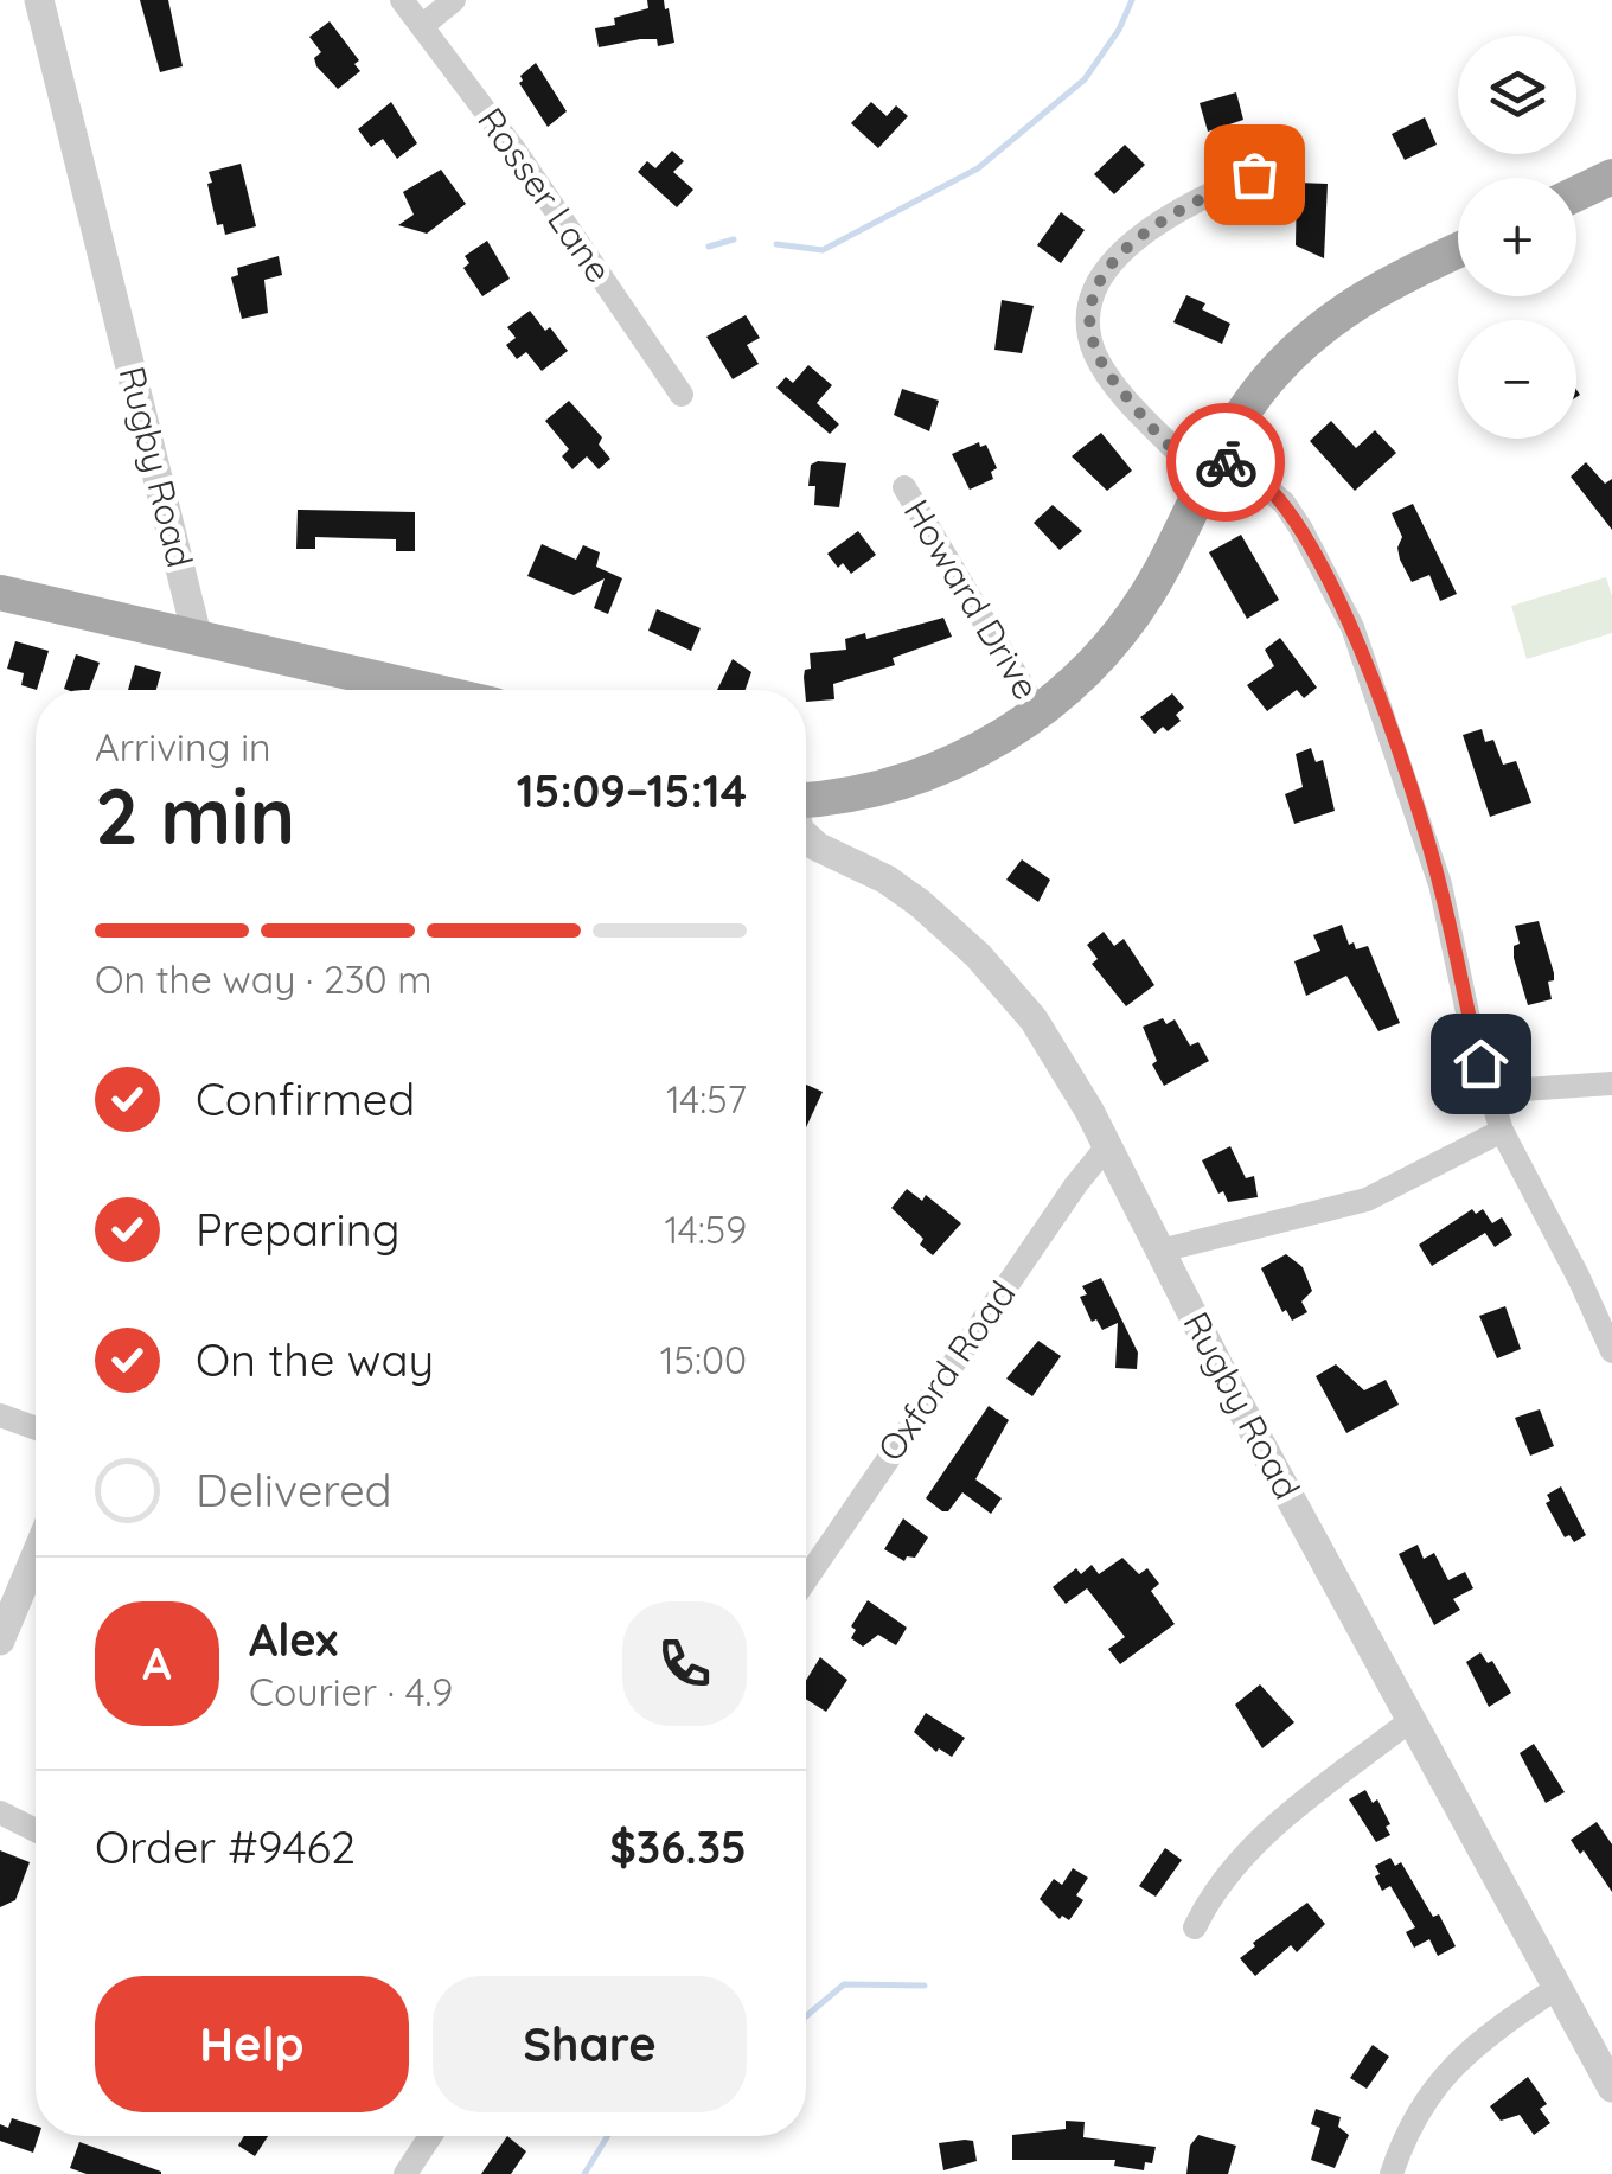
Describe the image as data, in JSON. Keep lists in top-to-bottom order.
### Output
{
  "streets": {
    "street": [
      "Rosser Lane",
      "Rugby Road",
      "Howard Drive",
      "Oxford Road"
    ]
  },
  "crossings": [
    ["Rugby Road", "Oxford Road"]
  ],
  "page": {
    "map_buttons": ["+", "−"],
    "heading": ["2 min", "Arriving in", "15:09–15:14"],
    "panel": [
      "Alex",
      "Courier · 4.9",
      "Order #9462",
      "$36.35"
    ],
    "bar": "On the way · 230 m",
    "list": [
      ["Confirmed", "14:57"],
      ["Preparing", "14:59"],
      ["On the way", "15:00"],
      "Delivered"
    ],
    "round": "A",
    "buttons": ["Help", "Share"]
  }
}
